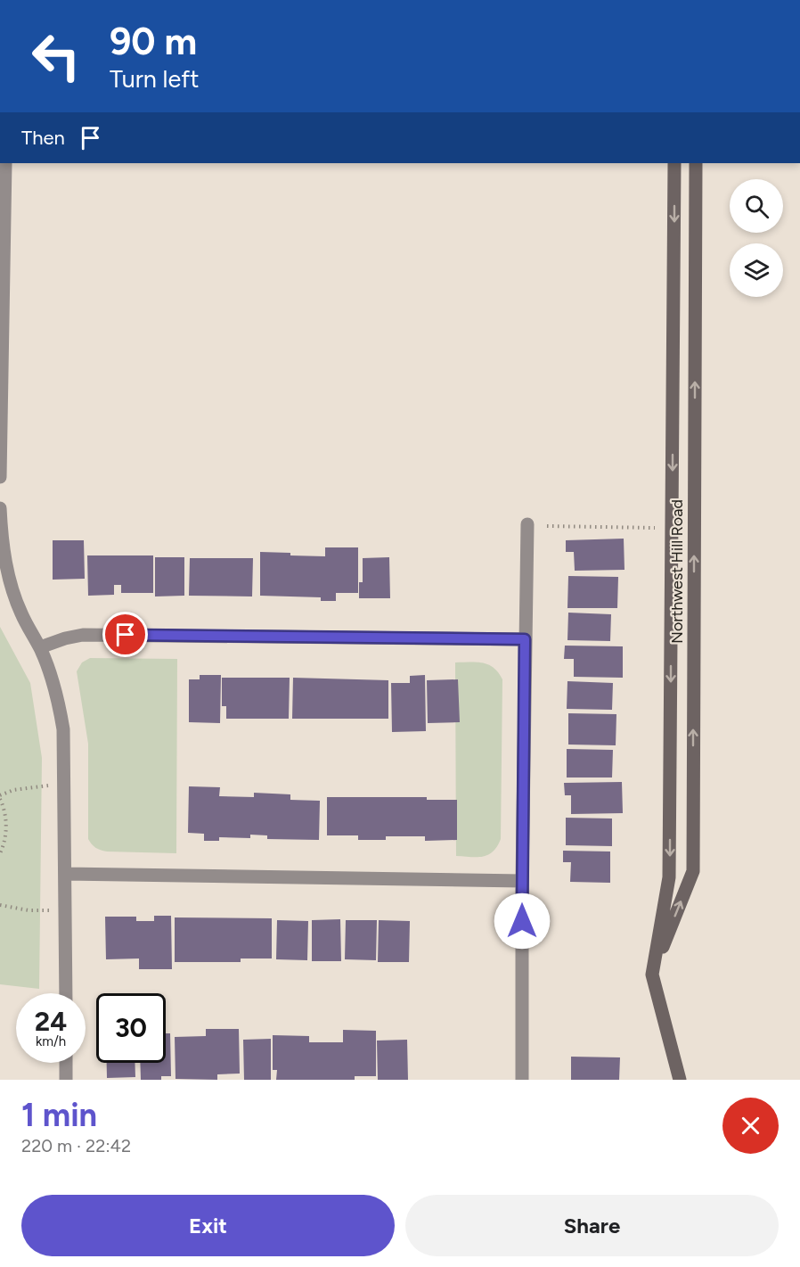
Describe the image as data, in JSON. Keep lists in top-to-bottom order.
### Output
{
  "streets": {
    "main road": ["Northwest Hill Road"]
  },
  "page": {
    "turn": ["90 m", "Turn left"],
    "then": "Then",
    "speed": "24 km/h",
    "limit": "30",
    "heading": ["1 min", "220 m · 22:42"],
    "buttons": ["Exit", "Share"]
  }
}
